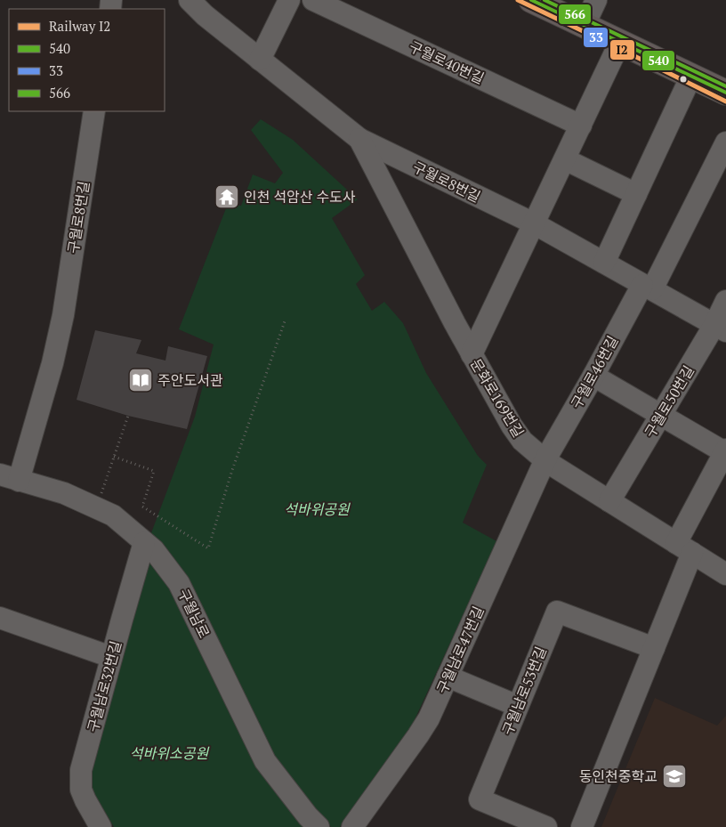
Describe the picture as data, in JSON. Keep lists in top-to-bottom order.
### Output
{
  "streets": {
    "street": [
      "구월로40번길",
      "구월로8번길",
      "구월로46번길",
      "문화로169번길",
      "구월로50번길",
      "구월남로",
      "구월남로47번길",
      "구월남로32번길",
      "구월남로53번길"
    ]
  },
  "crossings": [
    ["구월로8번길", "구월로46번길"],
    ["구월로8번길", "문화로169번길"],
    ["구월로8번길", "구월로50번길"],
    ["구월로8번길", "구월남로"],
    ["구월로46번길", "문화로169번길"],
    ["구월로46번길", "구월남로47번길"],
    ["문화로169번길", "구월로50번길"],
    ["문화로169번길", "구월남로47번길"],
    ["구월남로", "구월남로32번길"]
  ],
  "parks": ["석바위공원", "석바위소공원"],
  "places": {
    "temple": ["인천 석암산 수도사"],
    "library": ["주안도서관"],
    "school or university": ["동인천중학교"]
  },
  "lines": [
    "rail line I2",
    "transit line 540",
    "transit line 566",
    "transit line 33"
  ],
  "legend": [
    "Railway I2",
    "540",
    "33",
    "566"
  ]
}
